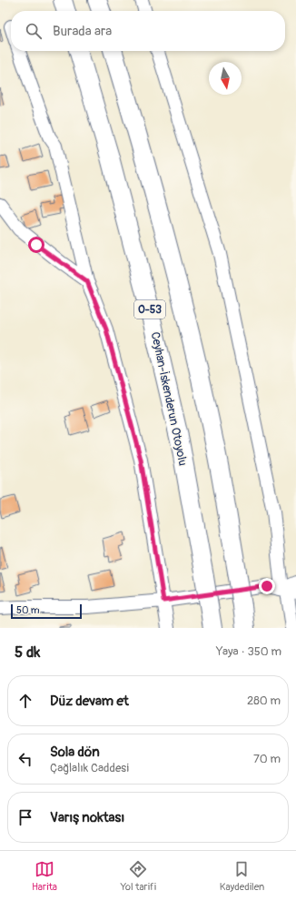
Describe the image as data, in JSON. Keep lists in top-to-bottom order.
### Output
{
  "streets": {
    "highway": ["O-53", "Ceyhan-İskenderun Otoyolu"]
  },
  "scale_bar": "50 m",
  "north": "bottom",
  "page": {
    "search": "Burada ara",
    "scale": "50 m",
    "heading": ["5 dk", "Yaya · 350 m"],
    "list": [
      ["Düz devam et", "280 m"],
      ["Sola dön", "Çağlalık Caddesi", "70 m"],
      "Varış noktası"
    ],
    "nav": ["Harita", "Yol tarifi", "Kaydedilen"]
  }
}
